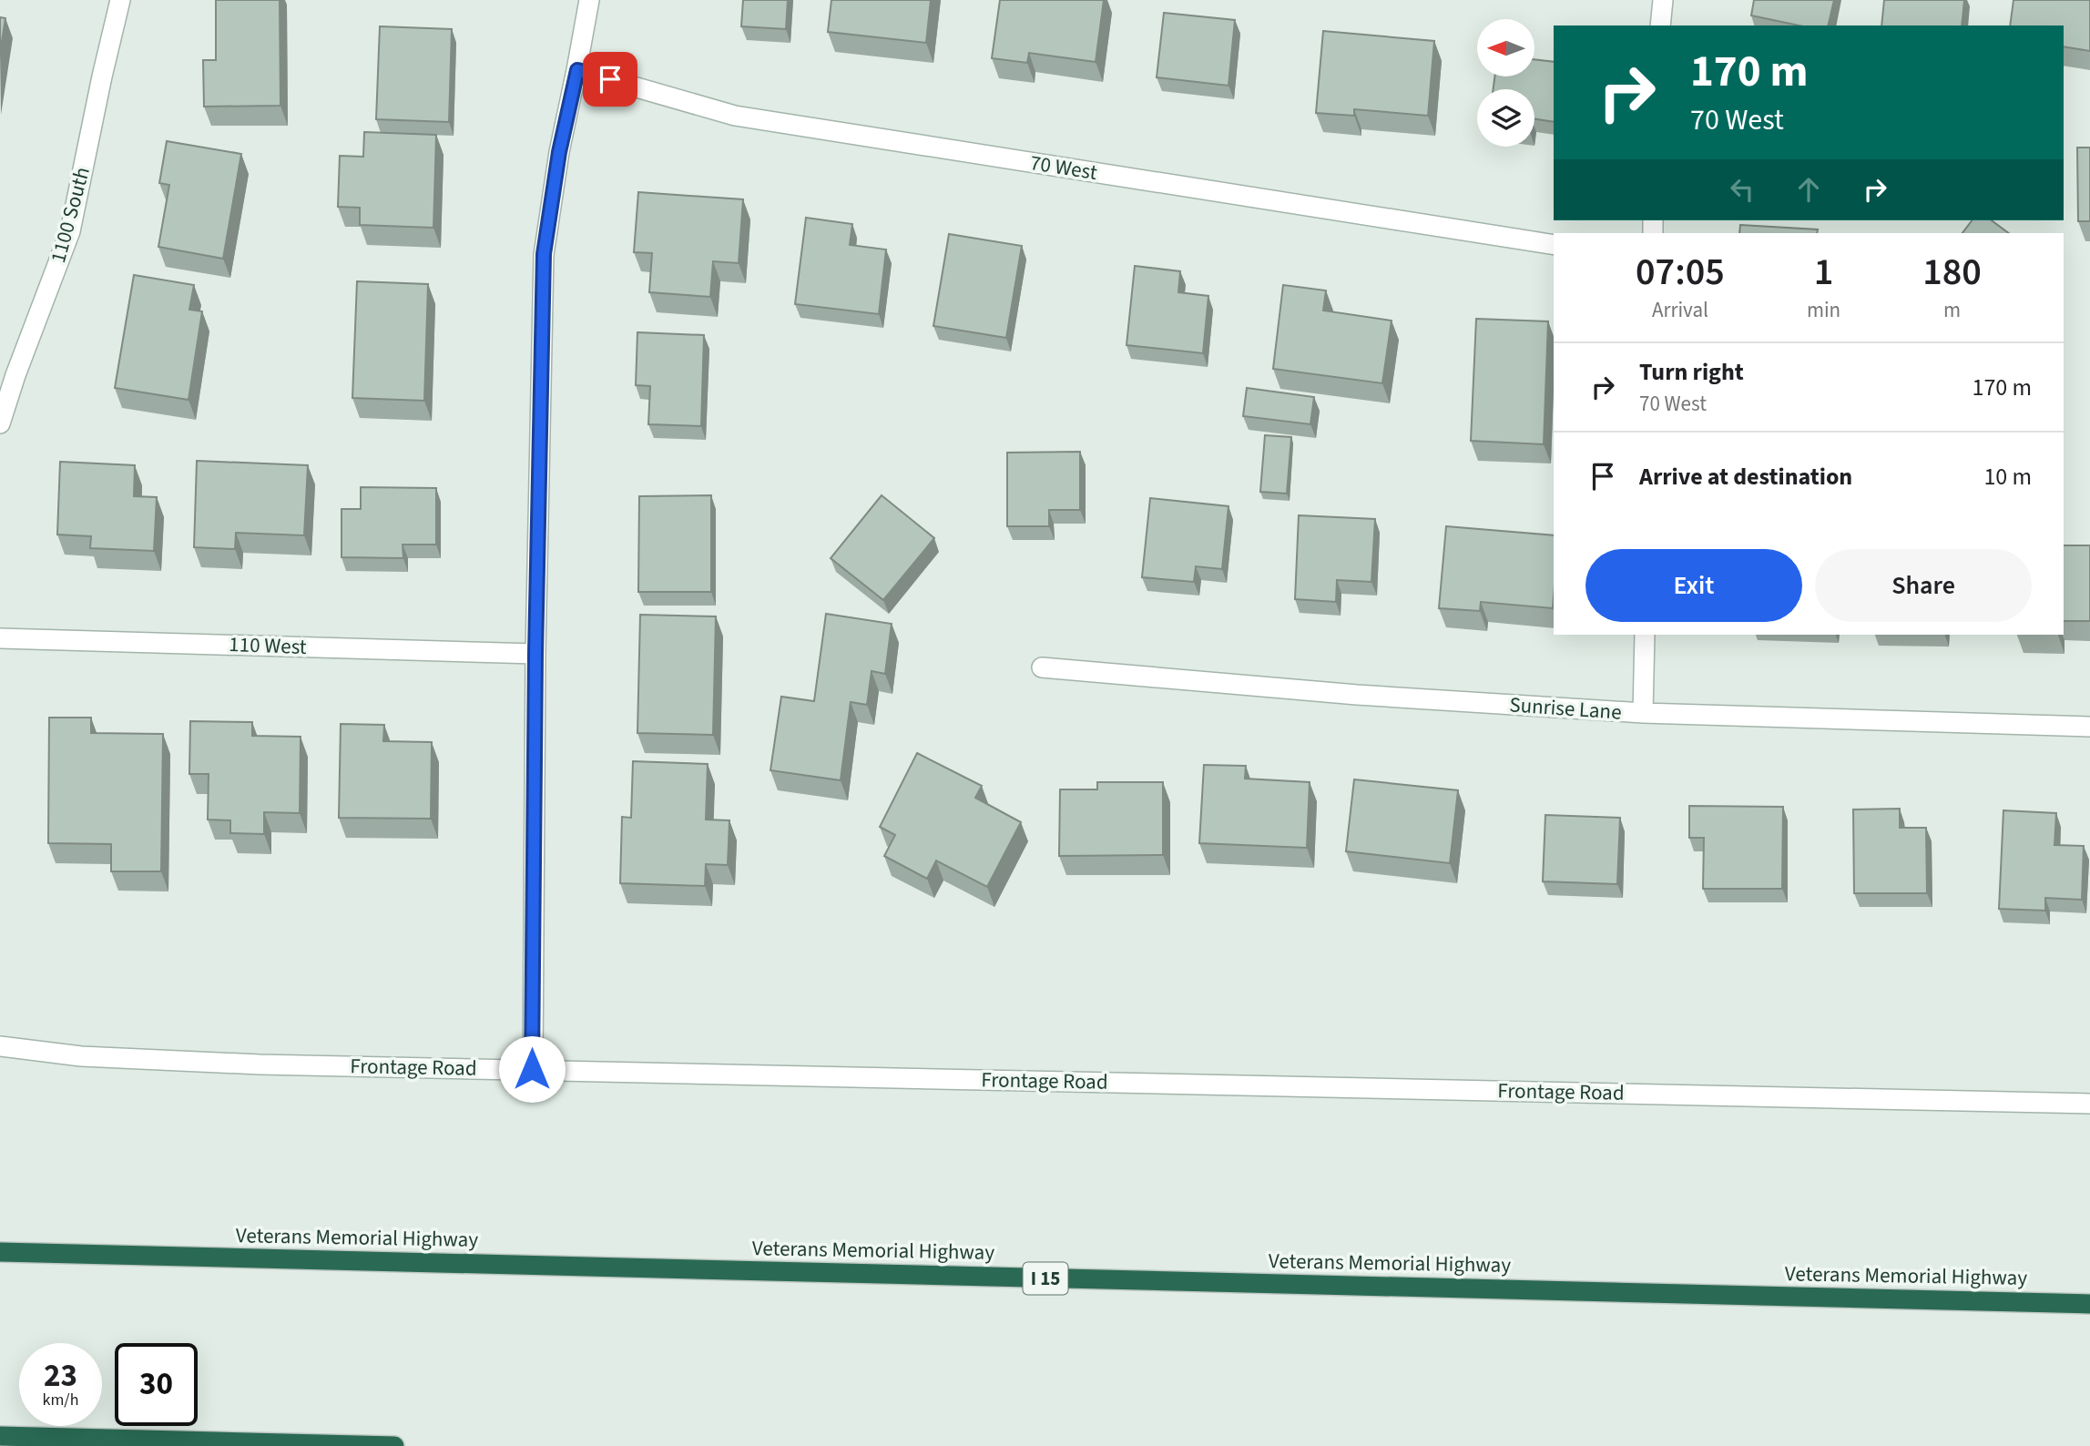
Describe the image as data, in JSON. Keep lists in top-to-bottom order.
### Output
{
  "streets": {
    "highway": ["Veterans Memorial Highway", "I 15"],
    "street": [
      "70 West",
      "1100 South",
      "110 West",
      "Sunrise Lane",
      "Frontage Road"
    ]
  },
  "north": "left",
  "page": {
    "turn": ["170 m", "70 West"],
    "eta": [
      "07:05",
      "Arrival",
      "1",
      "min",
      "180",
      "m"
    ],
    "list": [
      {
        "name": "Turn right",
        "note": "70 West",
        "value": "170 m"
      },
      {
        "name": "Arrive at destination",
        "value": "10 m"
      }
    ],
    "buttons": ["Exit", "Share"],
    "speed": "23 km/h",
    "limit": "30"
  }
}
